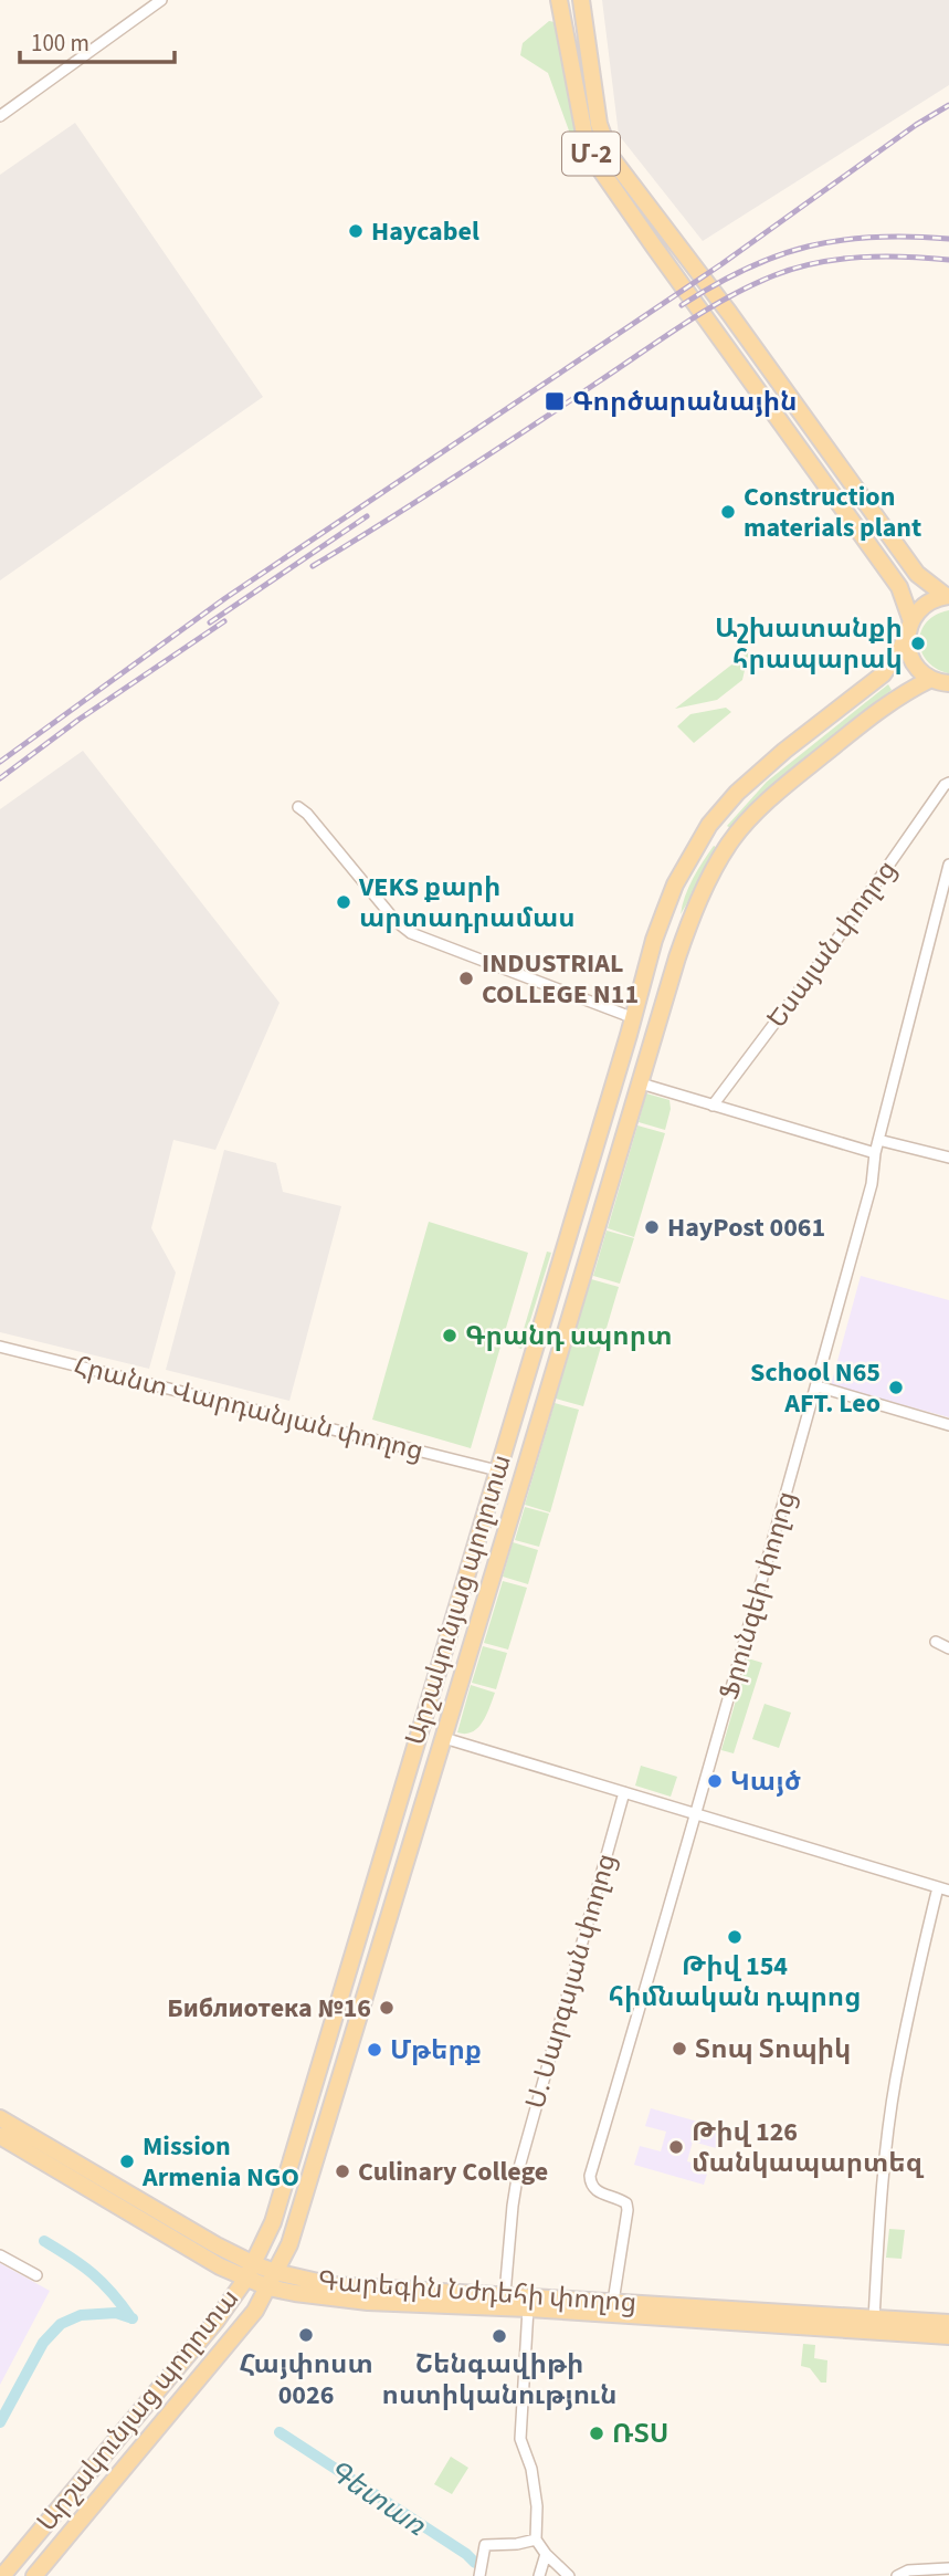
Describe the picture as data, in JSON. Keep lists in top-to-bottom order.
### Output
{
  "streets": {
    "main road": ["Մ-2", "Արշակունյաց պողոտա", "Գարեգին Նժդեհի փողոց"],
    "street": [
      "Եսայան փողոց",
      "Հրանտ Վարդանյան փողոց",
      "Ֆրունզեի փողոց",
      "Ս. Սարգսյան փողոց"
    ]
  },
  "crossings": [
    ["Մ-2", "Արշակունյաց պողոտա"],
    ["Հրանտ Վարդանյան փողոց", "Արշակունյաց պողոտա"],
    ["Ֆրունզեի փողոց", "Գարեգին Նժդեհի փողոց"],
    ["Արշակունյաց պողոտա", "Գարեգին Նժդեհի փողոց"],
    ["Ս. Սարգսյան փողոց", "Գարեգին Նժդեհի փողոց"]
  ],
  "water": ["Գետառ"],
  "places": {
    "other": [
      "Haycabel",
      "Construction materials plant",
      "Աշխատանքի հրապարակ",
      "VEKS քարի արտադրամաս",
      "INDUSTRIAL COLLEGE N11",
      "HayPost 0061",
      "Գրանդ սպորտ",
      "School N65 AFT. Leo",
      "Կայծ",
      "Թիվ 154 հիմնական դպրոց",
      "Библиотека №16",
      "Տոպ Տոպիկ",
      "Մթերք",
      "Թիվ 126 մանկապարտեզ",
      "Mission Armenia NGO",
      "Culinary College",
      "Հայփոստ 0026",
      "Շենգավիթի ոստիկանություն",
      "ՌՏՍ"
    ],
    "transit": ["Գործարանային"]
  },
  "scale_bar": "100 m"
}
